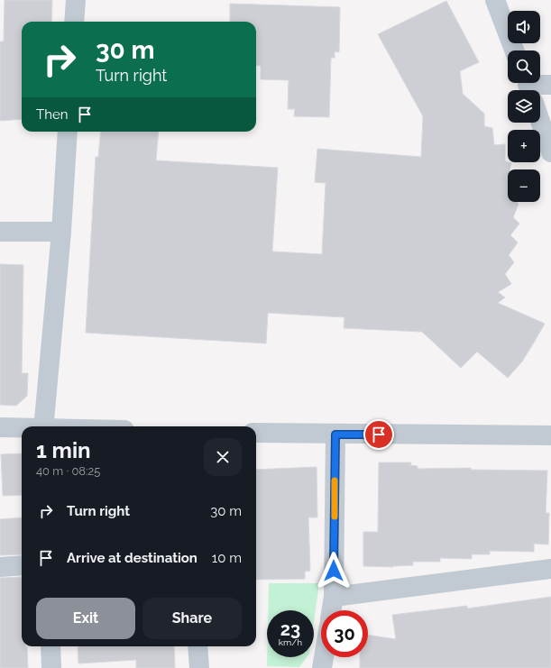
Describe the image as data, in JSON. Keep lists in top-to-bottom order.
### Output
{
  "page": {
    "map_buttons": ["+", "−"],
    "turn": ["30 m", "Turn right"],
    "then": "Then",
    "heading": ["1 min", "40 m · 08:25"],
    "list": [
      {
        "name": "Turn right",
        "value": "30 m"
      },
      {
        "name": "Arrive at destination",
        "value": "10 m"
      }
    ],
    "buttons": ["Exit", "Share"],
    "speed": "23 km/h",
    "limit": "30"
  }
}
